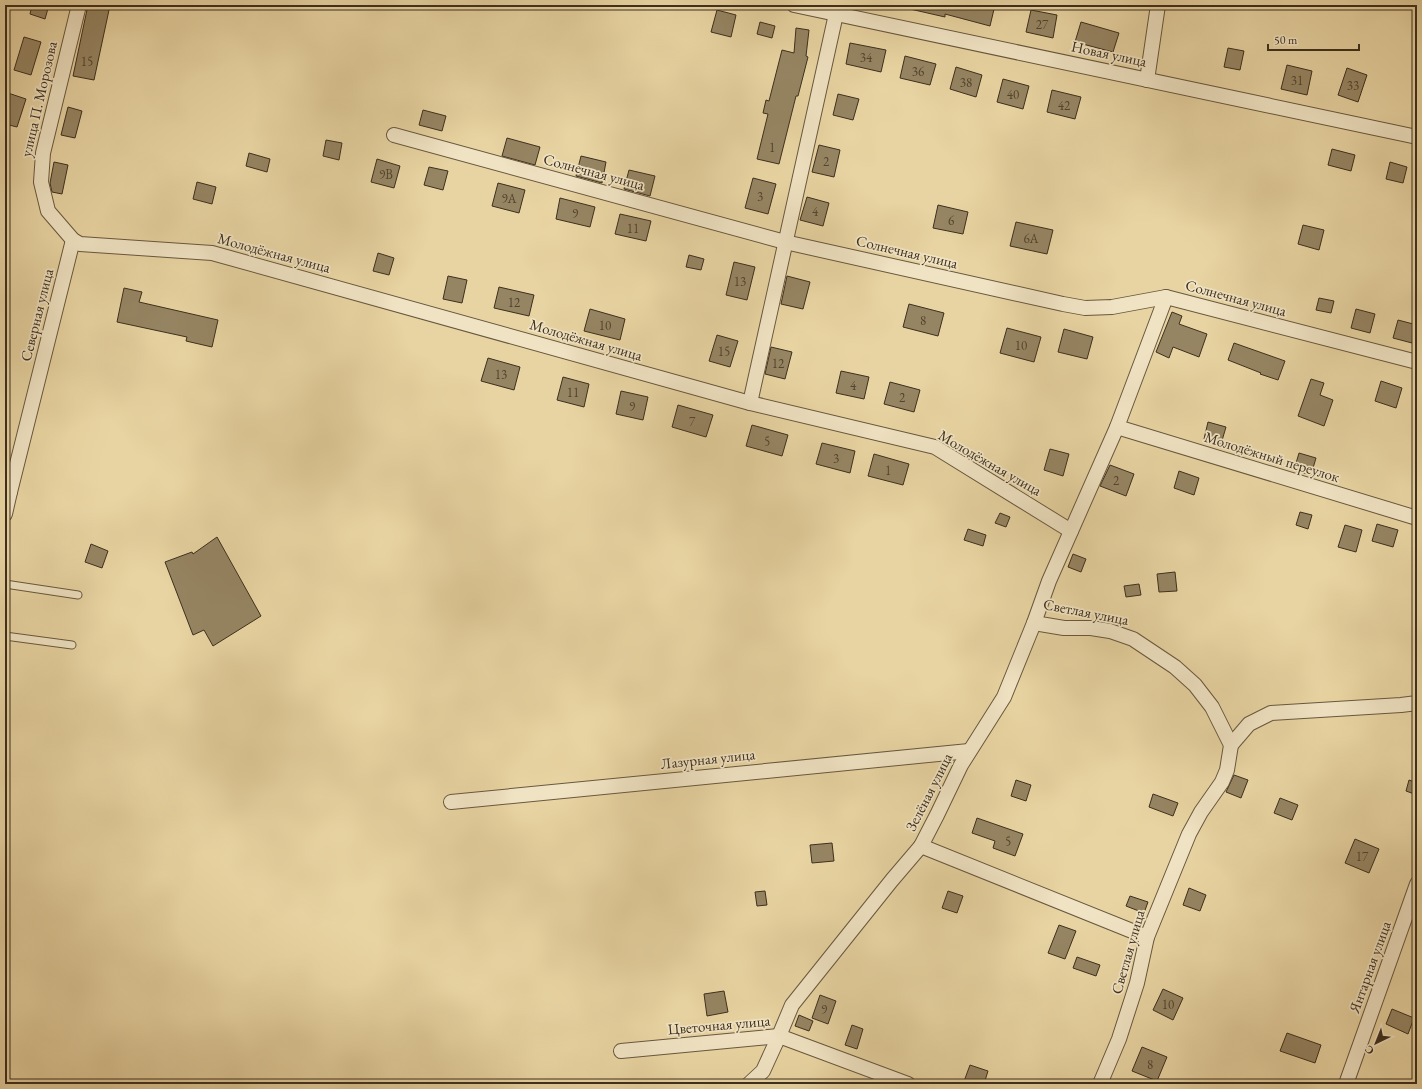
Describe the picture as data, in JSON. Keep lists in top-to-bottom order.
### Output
{
  "streets": {
    "street": [
      "Новая улица",
      "улица П. Морозова",
      "Солнечная улица",
      "Молодёжная улица",
      "Северная улица",
      "Молодёжный переулок",
      "Светлая улица",
      "Лазурная улица",
      "Зелёная улица",
      "Янтарная улица",
      "Цветочная улица"
    ]
  },
  "crossings": [
    ["улица П. Морозова", "Молодёжная улица"],
    ["улица П. Морозова", "Северная улица"],
    ["Солнечная улица", "Светлая улица"],
    ["Молодёжная улица", "Северная улица"],
    ["Молодёжная улица", "Светлая улица"],
    ["Молодёжный переулок", "Светлая улица"],
    ["Светлая улица", "Зелёная улица"],
    ["Лазурная улица", "Зелёная улица"]
  ],
  "house_numbers": [
    "27",
    "34",
    "15",
    "36",
    "31",
    "38",
    "33",
    "40",
    "42",
    "1",
    "2",
    "9В",
    "3",
    "9А",
    "4",
    "9",
    "6",
    "11",
    "6А",
    "13",
    "12",
    "8",
    "10",
    "10",
    "15",
    "12",
    "13",
    "4",
    "11",
    "2",
    "9",
    "7",
    "5",
    "3",
    "1",
    "2",
    "5",
    "17",
    "10",
    "9",
    "8"
  ],
  "scale_bar": "50 m",
  "north": "bottom left"
}
